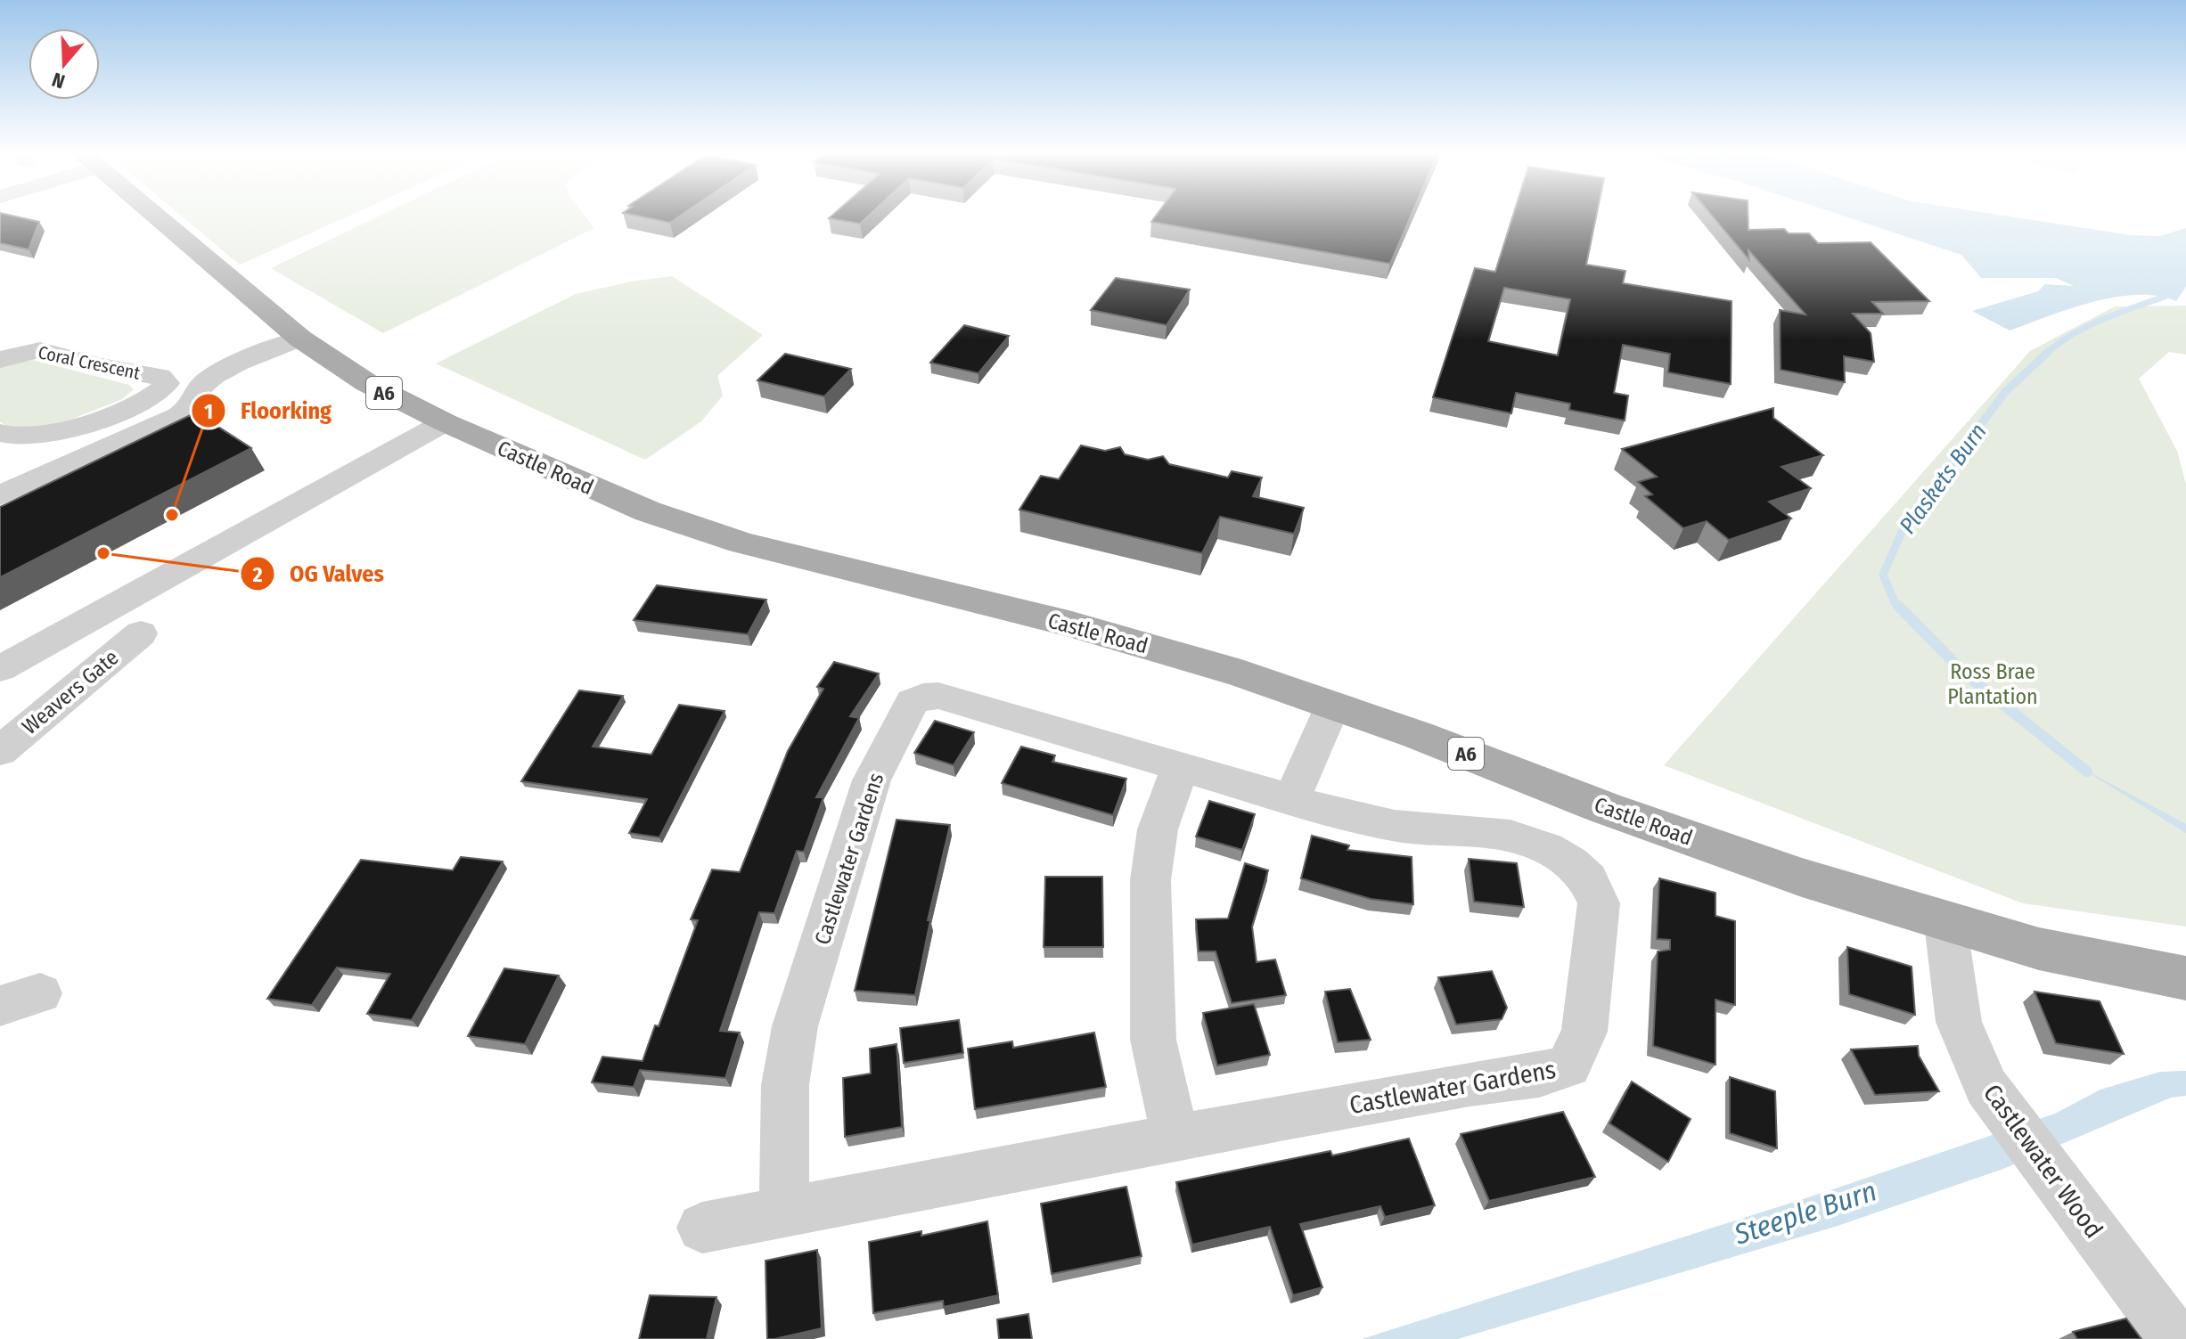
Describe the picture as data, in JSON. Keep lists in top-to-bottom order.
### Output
{
  "streets": {
    "main road": ["A6", "Castle Road"],
    "street": [
      "Coral Crescent",
      "Weavers Gate",
      "Castlewater Gardens",
      "Castlewater Wood"
    ]
  },
  "crossings": [
    ["Castle Road", "Castlewater Wood"]
  ],
  "water": ["Plaskets Burn", "Steeple Burn"],
  "parks": ["Ross Brae Plantation"],
  "places": ["Floorking", "OG Valves"],
  "north": "bottom"
}
